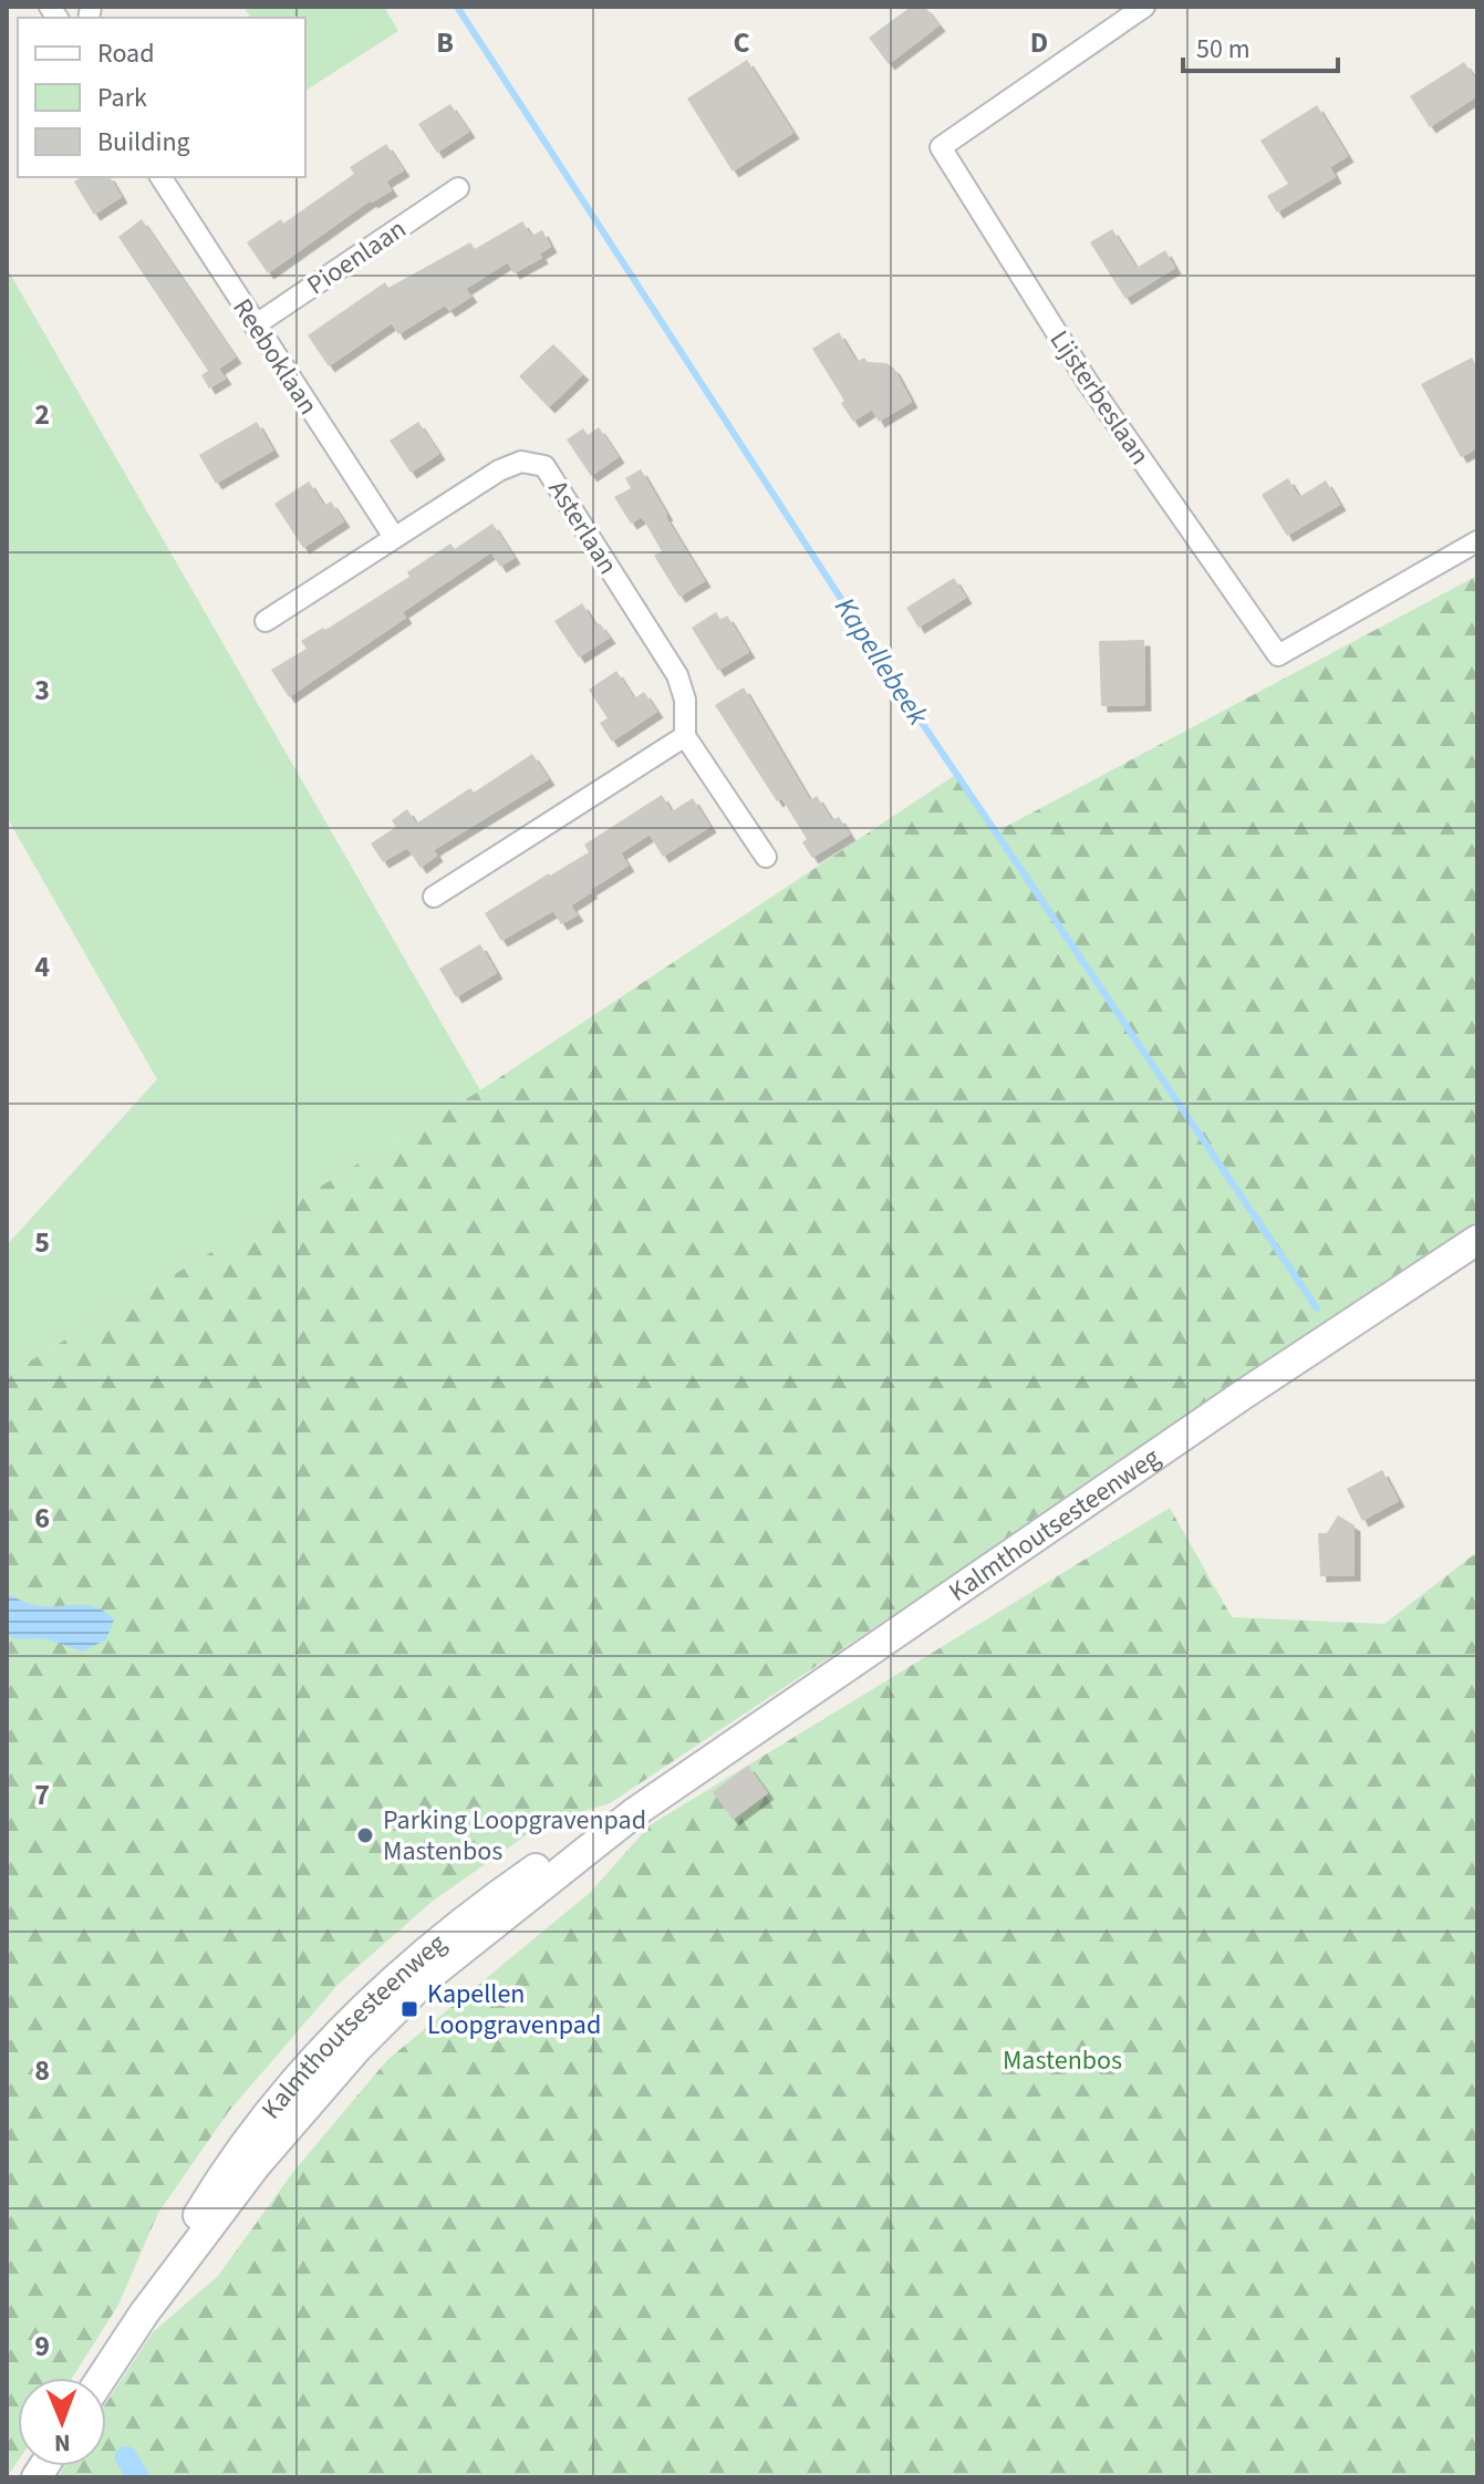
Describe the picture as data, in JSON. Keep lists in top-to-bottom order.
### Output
{
  "streets": {
    "main road": ["Kalmthoutsesteenweg"],
    "street": [
      "Pioenlaan",
      "Reeboklaan",
      "Lijsterbeslaan",
      "Asterlaan"
    ]
  },
  "crossings": [
    ["Pioenlaan", "Reeboklaan"],
    ["Reeboklaan", "Asterlaan"]
  ],
  "water": ["Kapellebeek"],
  "parks": ["Mastenbos"],
  "places": {
    "other": ["Parking Loopgravenpad Mastenbos"],
    "transit": ["Kapellen Loopgravenpad"]
  },
  "legend": ["Road", "Park", "Building"],
  "scale_bar": "50 m",
  "north": "bottom",
  "grid": {
    "columns": ["B", "C", "D"],
    "rows": [
      "2",
      "3",
      "4",
      "5",
      "6",
      "7",
      "8",
      "9"
    ]
  }
}
